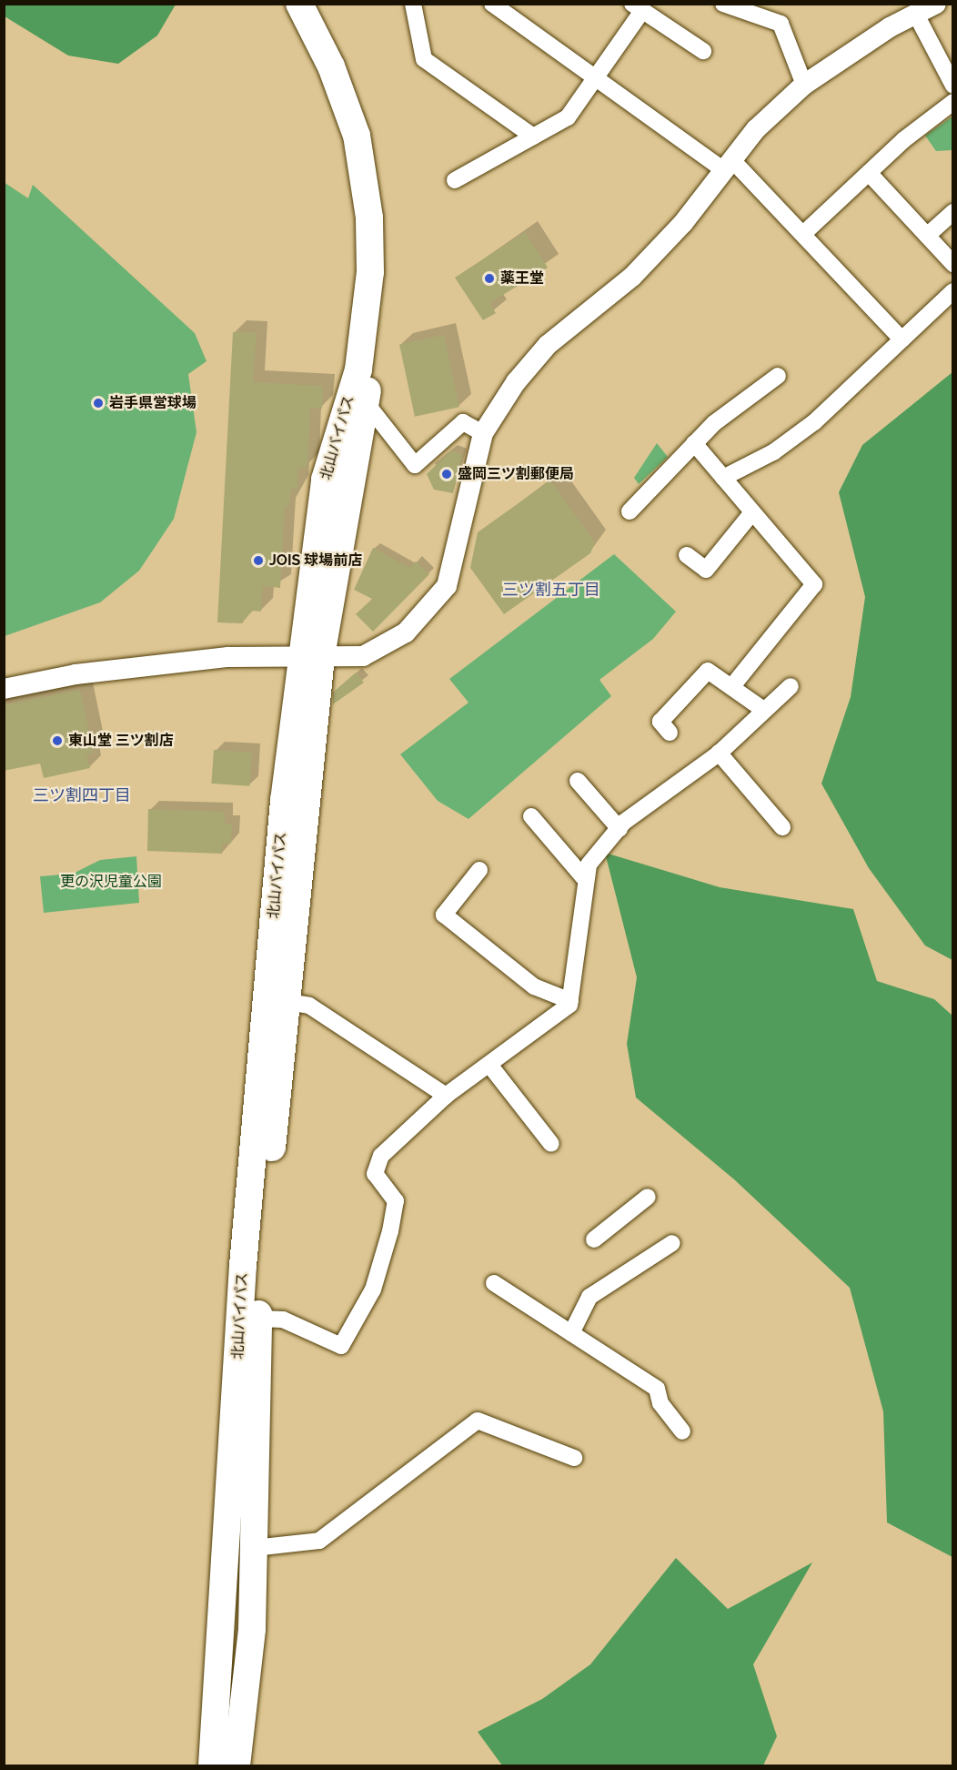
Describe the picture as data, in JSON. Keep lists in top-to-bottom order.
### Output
{
  "streets": {
    "highway": ["北山バイパス"]
  },
  "districts": ["三ツ割五丁目", "三ツ割四丁目"],
  "parks": ["更の沢児童公園"],
  "places": [
    "薬王堂",
    "岩手県営球場",
    "盛岡三ツ割郵便局",
    "JOIS 球場前店",
    "東山堂 三ツ割店"
  ]
}
